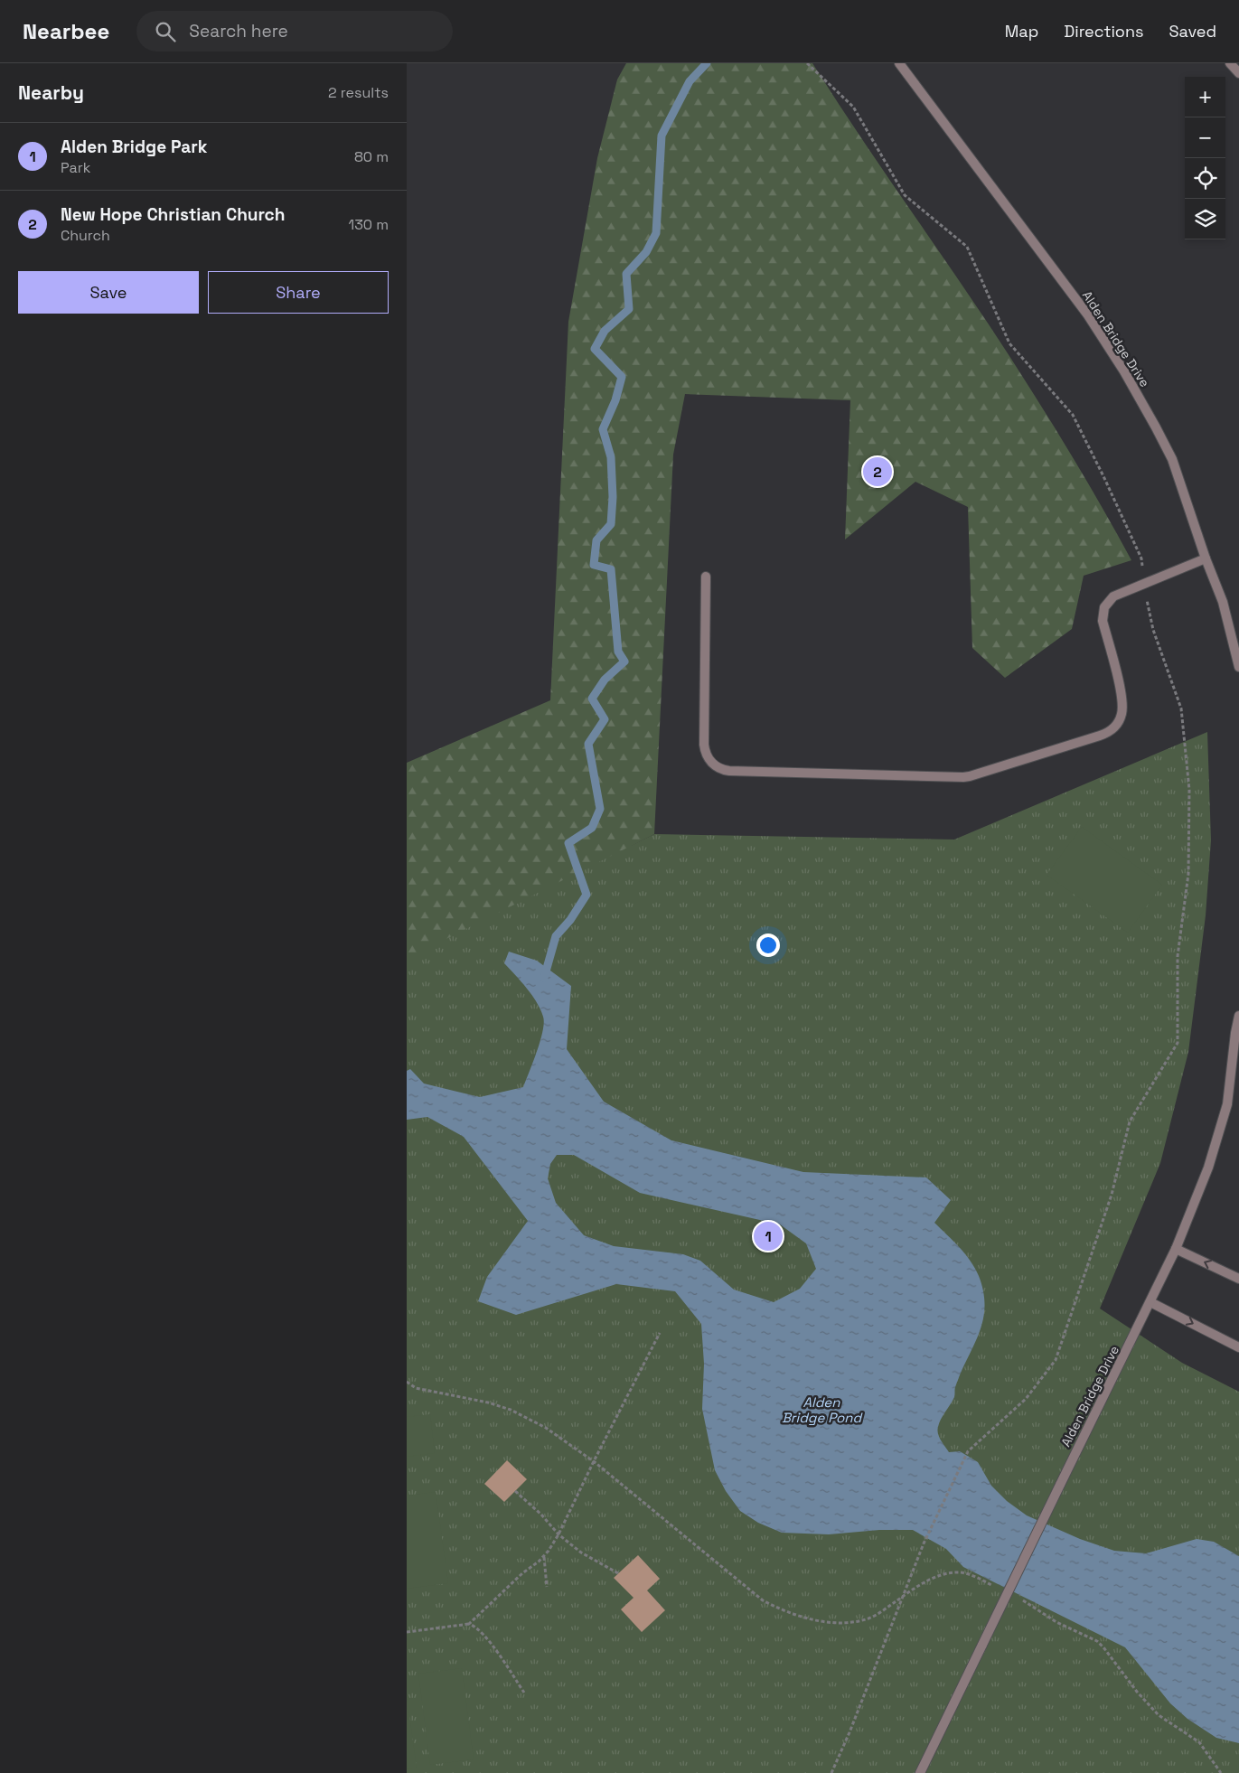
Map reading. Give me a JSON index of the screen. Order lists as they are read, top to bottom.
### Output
{
  "streets": {
    "street": ["Alden Bridge Drive"]
  },
  "water": ["Alden Bridge Pond"],
  "page": {
    "header": "Nearbee",
    "search": "Search here",
    "nav": ["Map", "Directions", "Saved"],
    "heading": ["Nearby", "2 results"],
    "map_buttons": ["+", "−"],
    "list": [
      {
        "mark": "1",
        "name": "Alden Bridge Park",
        "note": "Park",
        "value": "80 m"
      },
      {
        "mark": "2",
        "name": "New Hope Christian Church",
        "note": "Church",
        "value": "130 m"
      }
    ],
    "buttons": ["Save", "Share"],
    "pins": ["2", "1"]
  }
}
